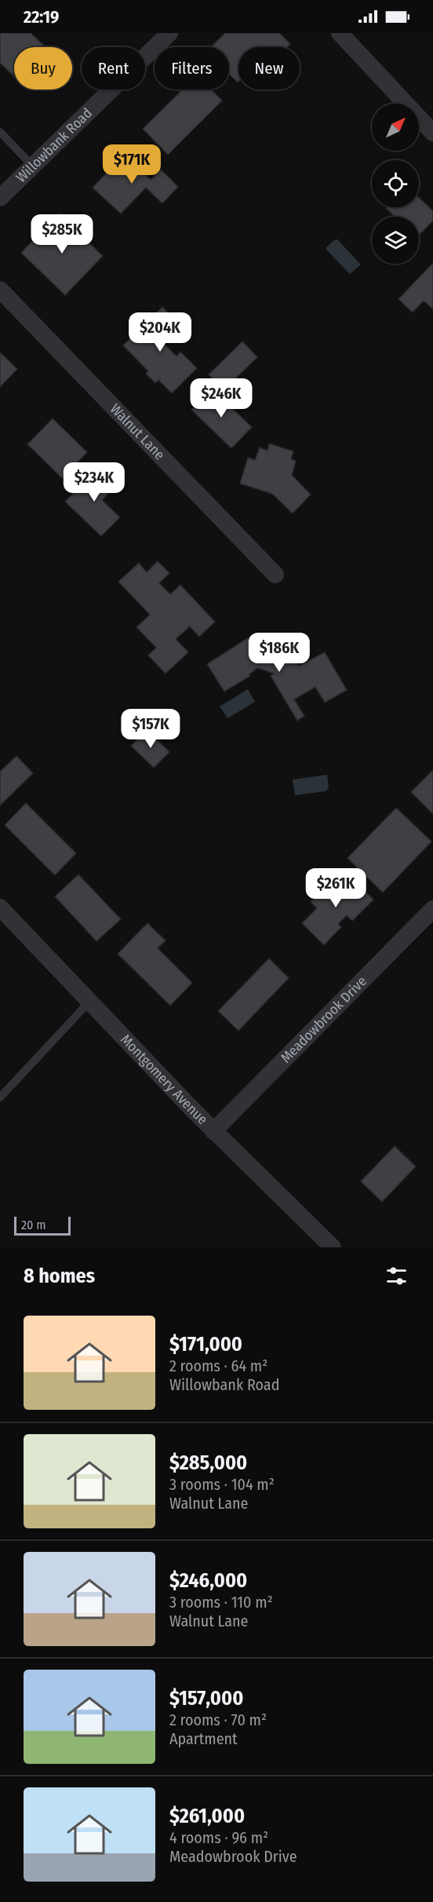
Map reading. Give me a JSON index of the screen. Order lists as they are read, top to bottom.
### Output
{
  "streets": {
    "street": [
      "Willowbank Road",
      "Walnut Lane",
      "Meadowbrook Drive",
      "Montgomery Avenue"
    ]
  },
  "crossings": [
    ["Meadowbrook Drive", "Montgomery Avenue"]
  ],
  "scale_bar": "20 m",
  "north": "top right",
  "page": {
    "status": "22:19",
    "chip": [
      "Buy",
      "Rent",
      "Filters",
      "New"
    ],
    "price": [
      "$171K",
      "$285K",
      "$204K",
      "$246K",
      "$234K",
      "$186K",
      "$157K",
      "$261K"
    ],
    "scale": "20 m",
    "heading": "8 homes",
    "list": [
      {
        "name": "$171,000",
        "note": "2 rooms · 64 m² · Willowbank Road"
      },
      {
        "name": "$285,000",
        "note": "3 rooms · 104 m² · Walnut Lane"
      },
      {
        "name": "$246,000",
        "note": "3 rooms · 110 m² · Walnut Lane"
      },
      {
        "name": "$157,000",
        "note": "2 rooms · 70 m² · Apartment"
      },
      {
        "name": "$261,000",
        "note": "4 rooms · 96 m² · Meadowbrook Drive"
      }
    ]
  }
}
